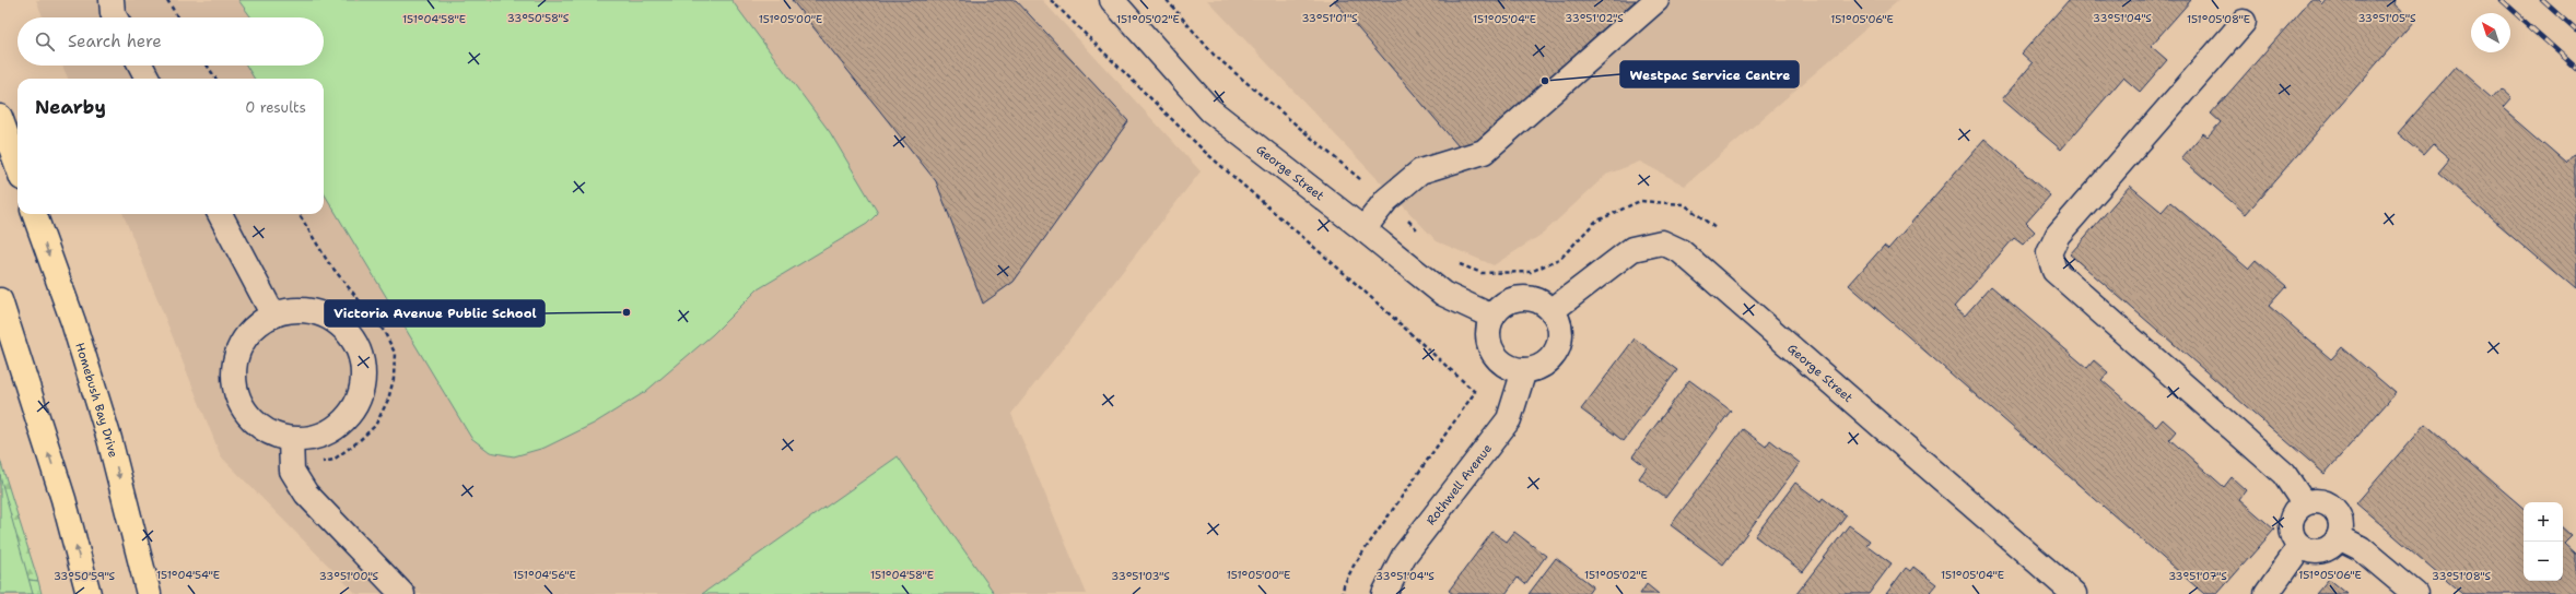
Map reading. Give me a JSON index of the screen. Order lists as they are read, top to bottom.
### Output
{
  "streets": {
    "highway": ["Homebush Bay Drive"],
    "street": ["George Street", "Rothwell Avenue"]
  },
  "crossings": [
    ["George Street", "Rothwell Avenue"]
  ],
  "places": ["Westpac Service Centre", "Victoria Avenue Public School"],
  "north": "top left",
  "page": {
    "search": "Search here",
    "heading": ["Nearby", "0 results"],
    "map_buttons": ["+", "−"]
  },
  "coordinates": [
    "33°50'58\"S",
    "33°51'01\"S",
    "33°51'02\"S",
    "33°51'04\"S",
    "33°51'05\"S",
    "151°04'58\"E",
    "151°05'00\"E",
    "151°05'02\"E",
    "151°05'04\"E",
    "151°05'06\"E",
    "151°05'08\"E",
    "151°04'54\"E",
    "151°04'56\"E",
    "33°50'59\"S",
    "33°51'00\"S",
    "33°51'03\"S",
    "33°51'07\"S",
    "33°51'08\"S"
  ]
}
